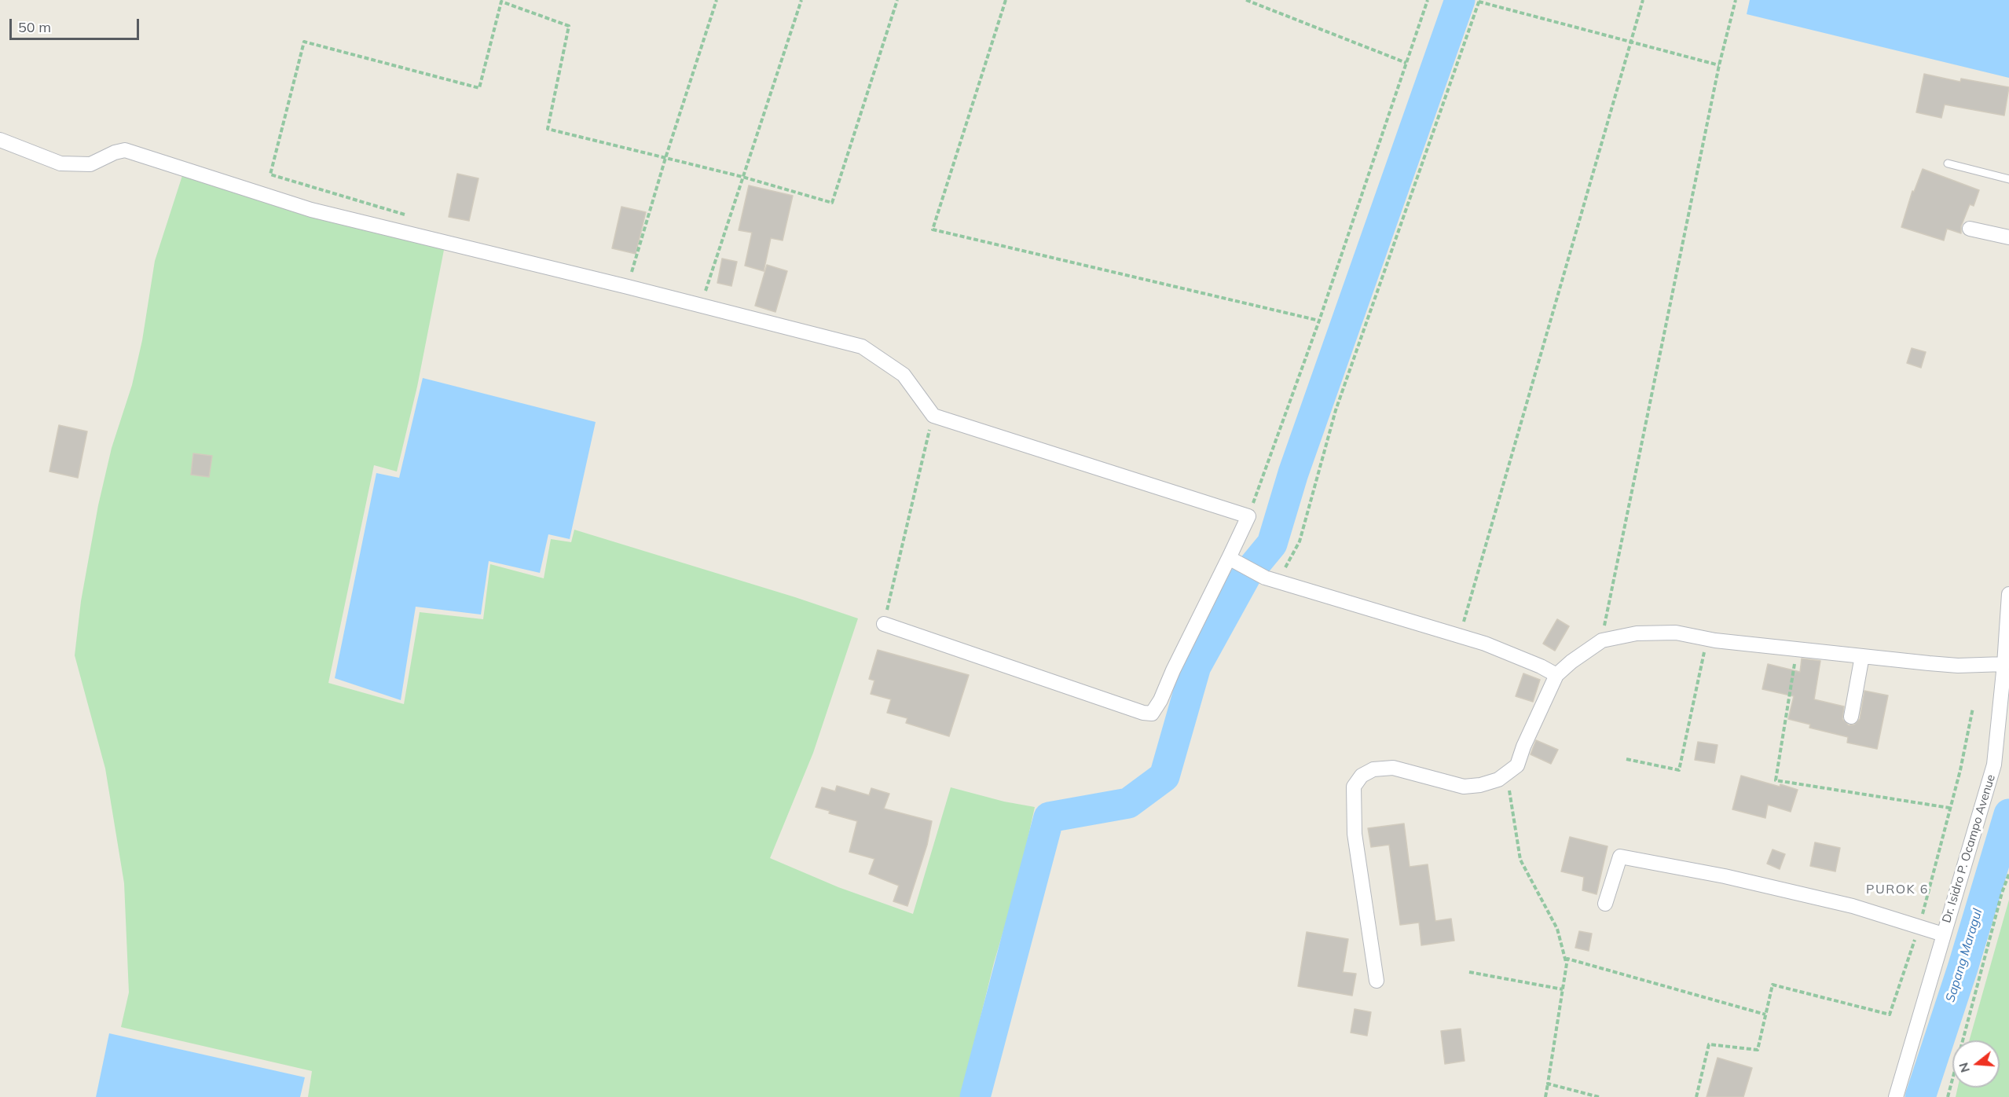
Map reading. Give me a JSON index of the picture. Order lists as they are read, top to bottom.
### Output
{
  "streets": {
    "street": ["Dr. Isidro P. Ocampo Avenue"]
  },
  "districts": ["PUROK 6"],
  "water": ["Sapang Maragul"],
  "scale_bar": "50 m",
  "north": "left"
}
